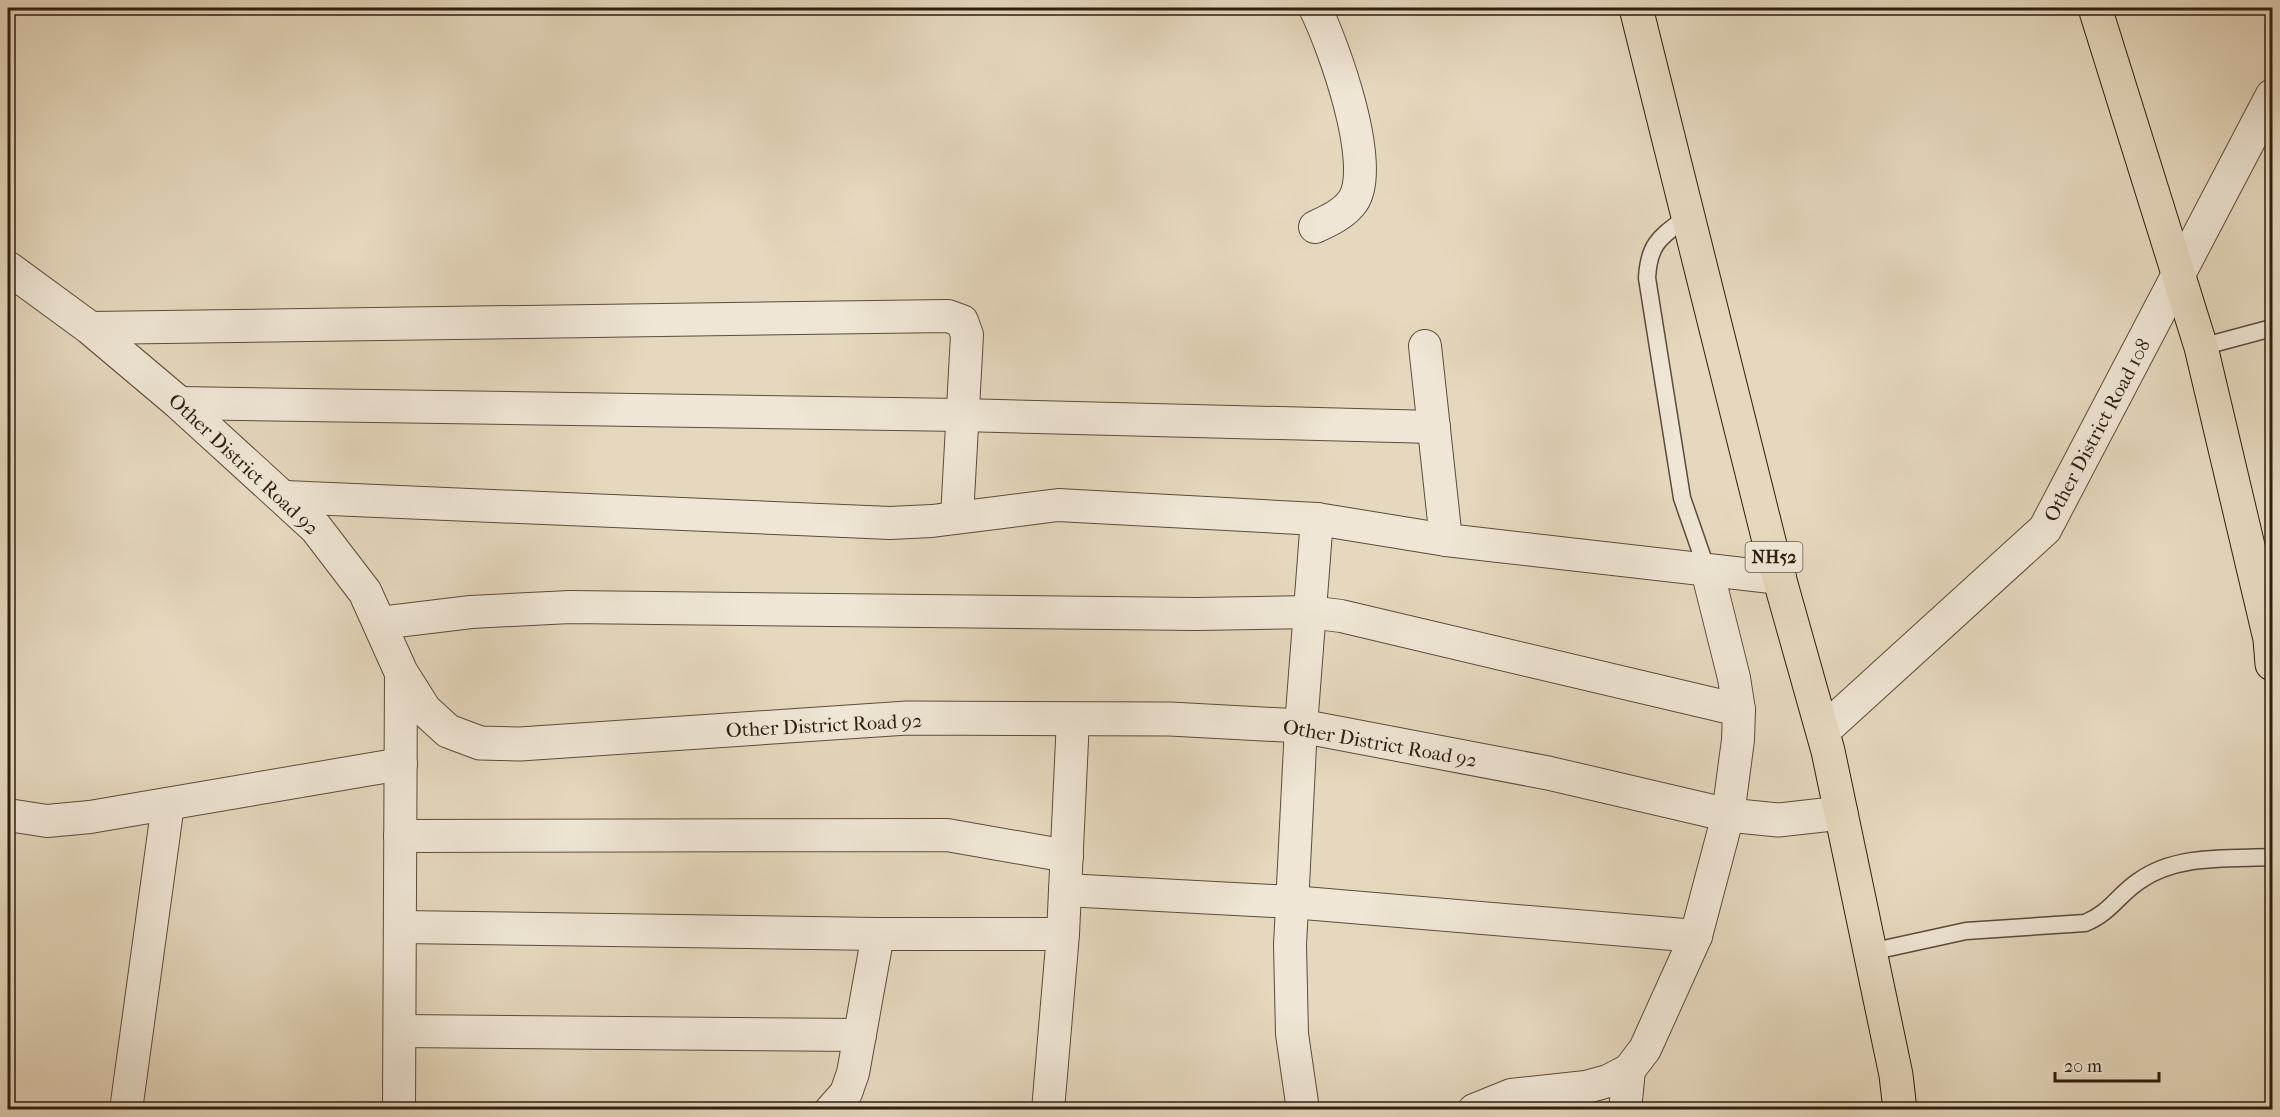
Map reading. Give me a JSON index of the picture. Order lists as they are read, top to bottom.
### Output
{
  "streets": {
    "highway": ["NH52"],
    "street": ["Other District Road 108", "Other District Road 92"]
  },
  "crossings": [
    ["Other District Road 108", "NH52"],
    ["Other District Road 92", "NH52"]
  ],
  "scale_bar": "20 m"
}
